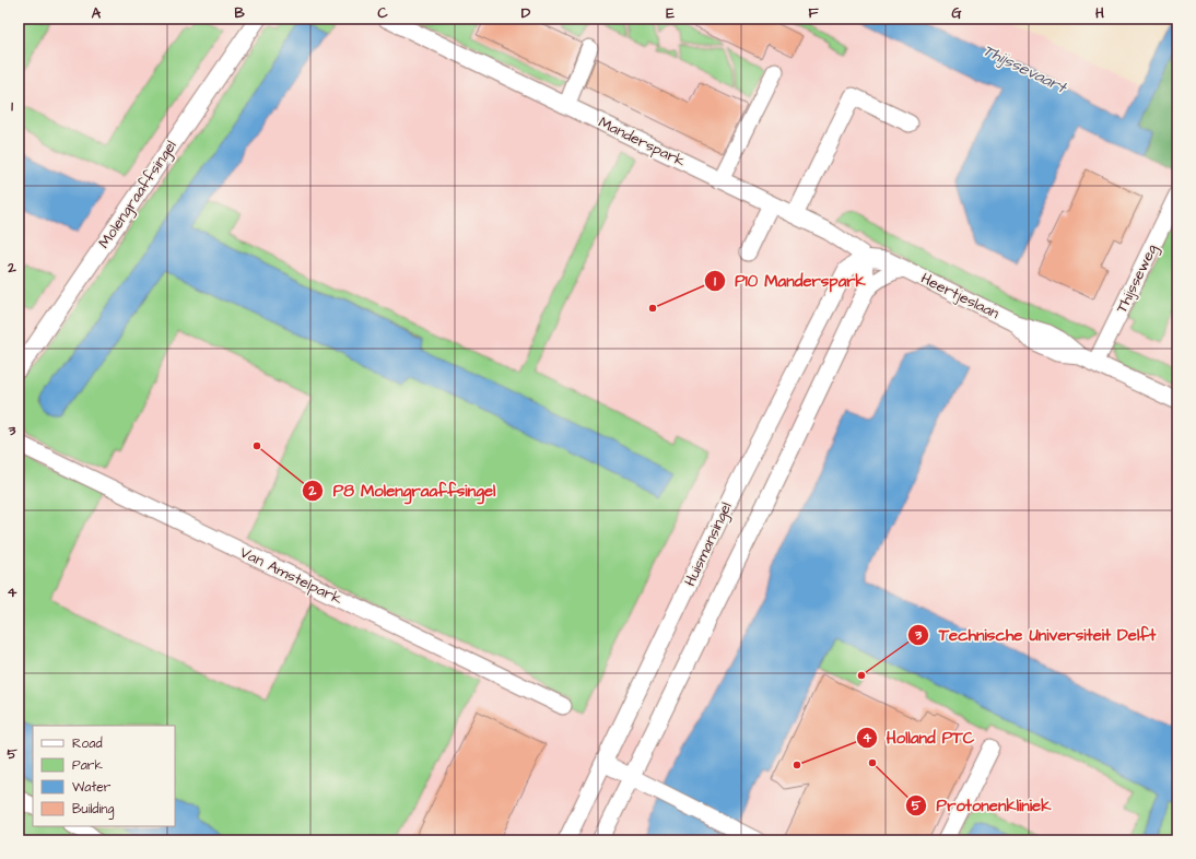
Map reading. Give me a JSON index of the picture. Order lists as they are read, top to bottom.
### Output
{
  "streets": {
    "street": [
      "Manderspark",
      "Molengraaffsingel",
      "Thijsseweg",
      "Heertjeslaan",
      "Huismansingel",
      "Van Amstelpark"
    ]
  },
  "crossings": [
    ["Manderspark", "Heertjeslaan"],
    ["Manderspark", "Huismansingel"],
    ["Thijsseweg", "Heertjeslaan"],
    ["Heertjeslaan", "Huismansingel"]
  ],
  "water": ["Thijssevaart"],
  "places": [
    "P10 Manderspark",
    "P8 Molengraaffsingel",
    "Technische Universiteit Delft",
    "Protonenkliniek",
    "Holland PTC"
  ],
  "legend": [
    "Road",
    "Park",
    "Water",
    "Building"
  ],
  "grid": {
    "columns": [
      "A",
      "B",
      "C",
      "D",
      "E",
      "F",
      "G",
      "H"
    ],
    "rows": [
      "1",
      "2",
      "3",
      "4",
      "5"
    ]
  }
}
